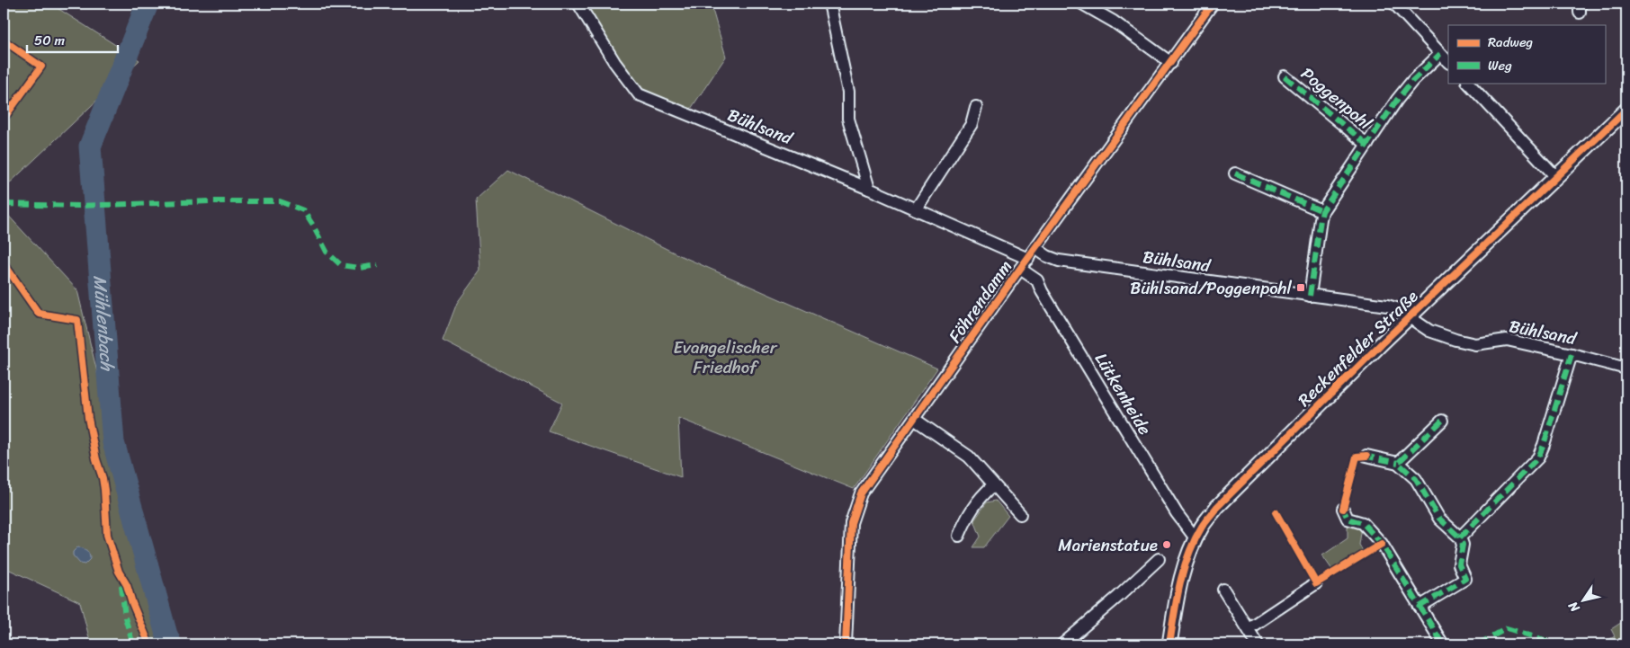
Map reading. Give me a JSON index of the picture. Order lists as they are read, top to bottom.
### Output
{
  "streets": {
    "street": [
      "Poggenpohl",
      "Bühlsand",
      "Föhrendamm",
      "Reckenfelder Straße",
      "Lütkenheide"
    ]
  },
  "crossings": [
    ["Poggenpohl", "Bühlsand"],
    ["Bühlsand", "Föhrendamm"],
    ["Bühlsand", "Reckenfelder Straße"],
    ["Föhrendamm", "Lütkenheide"],
    ["Reckenfelder Straße", "Lütkenheide"]
  ],
  "water": ["Mühlenbach"],
  "parks": ["Evangelischer Friedhof"],
  "places": {
    "transit": ["Bühlsand/Poggenpohl"],
    "other": ["Marienstatue"]
  },
  "legend": ["Radweg", "Weg"],
  "scale_bar": "50 m",
  "north": "bottom left"
}
